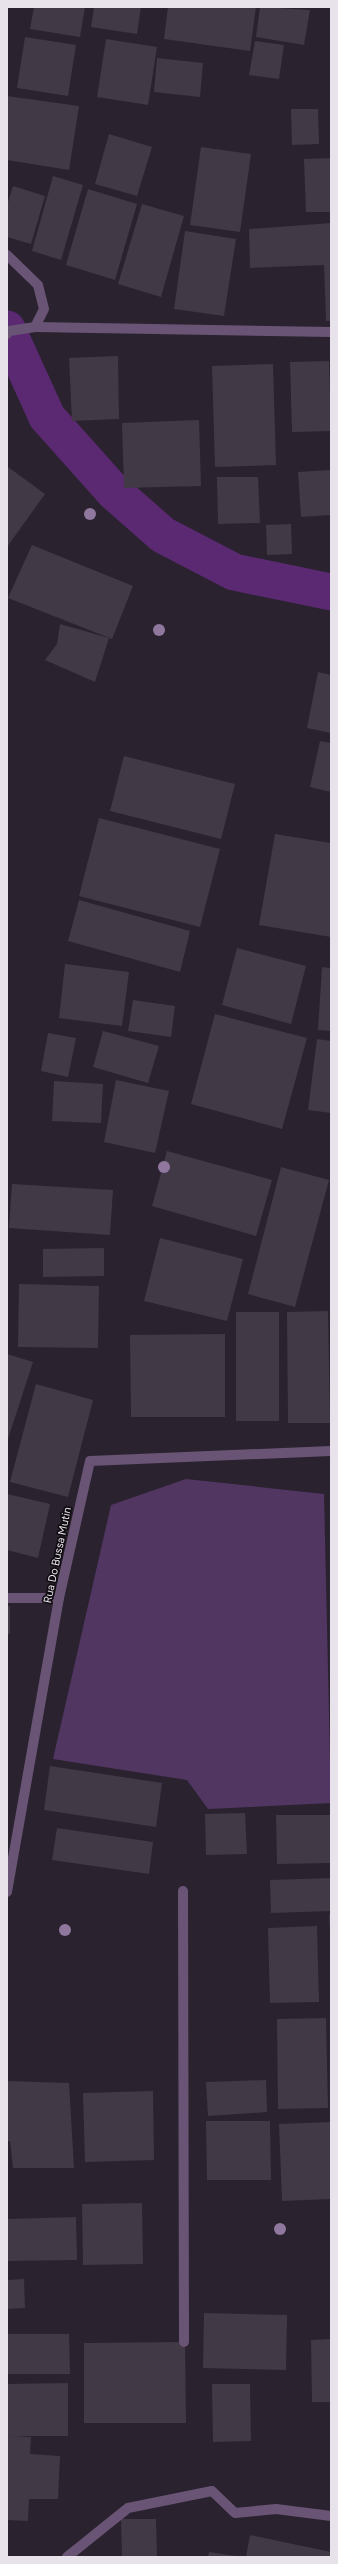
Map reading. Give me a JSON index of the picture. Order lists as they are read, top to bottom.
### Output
{
  "streets": {
    "street": ["Rua Do Bussa Mutin"]
  }
}
